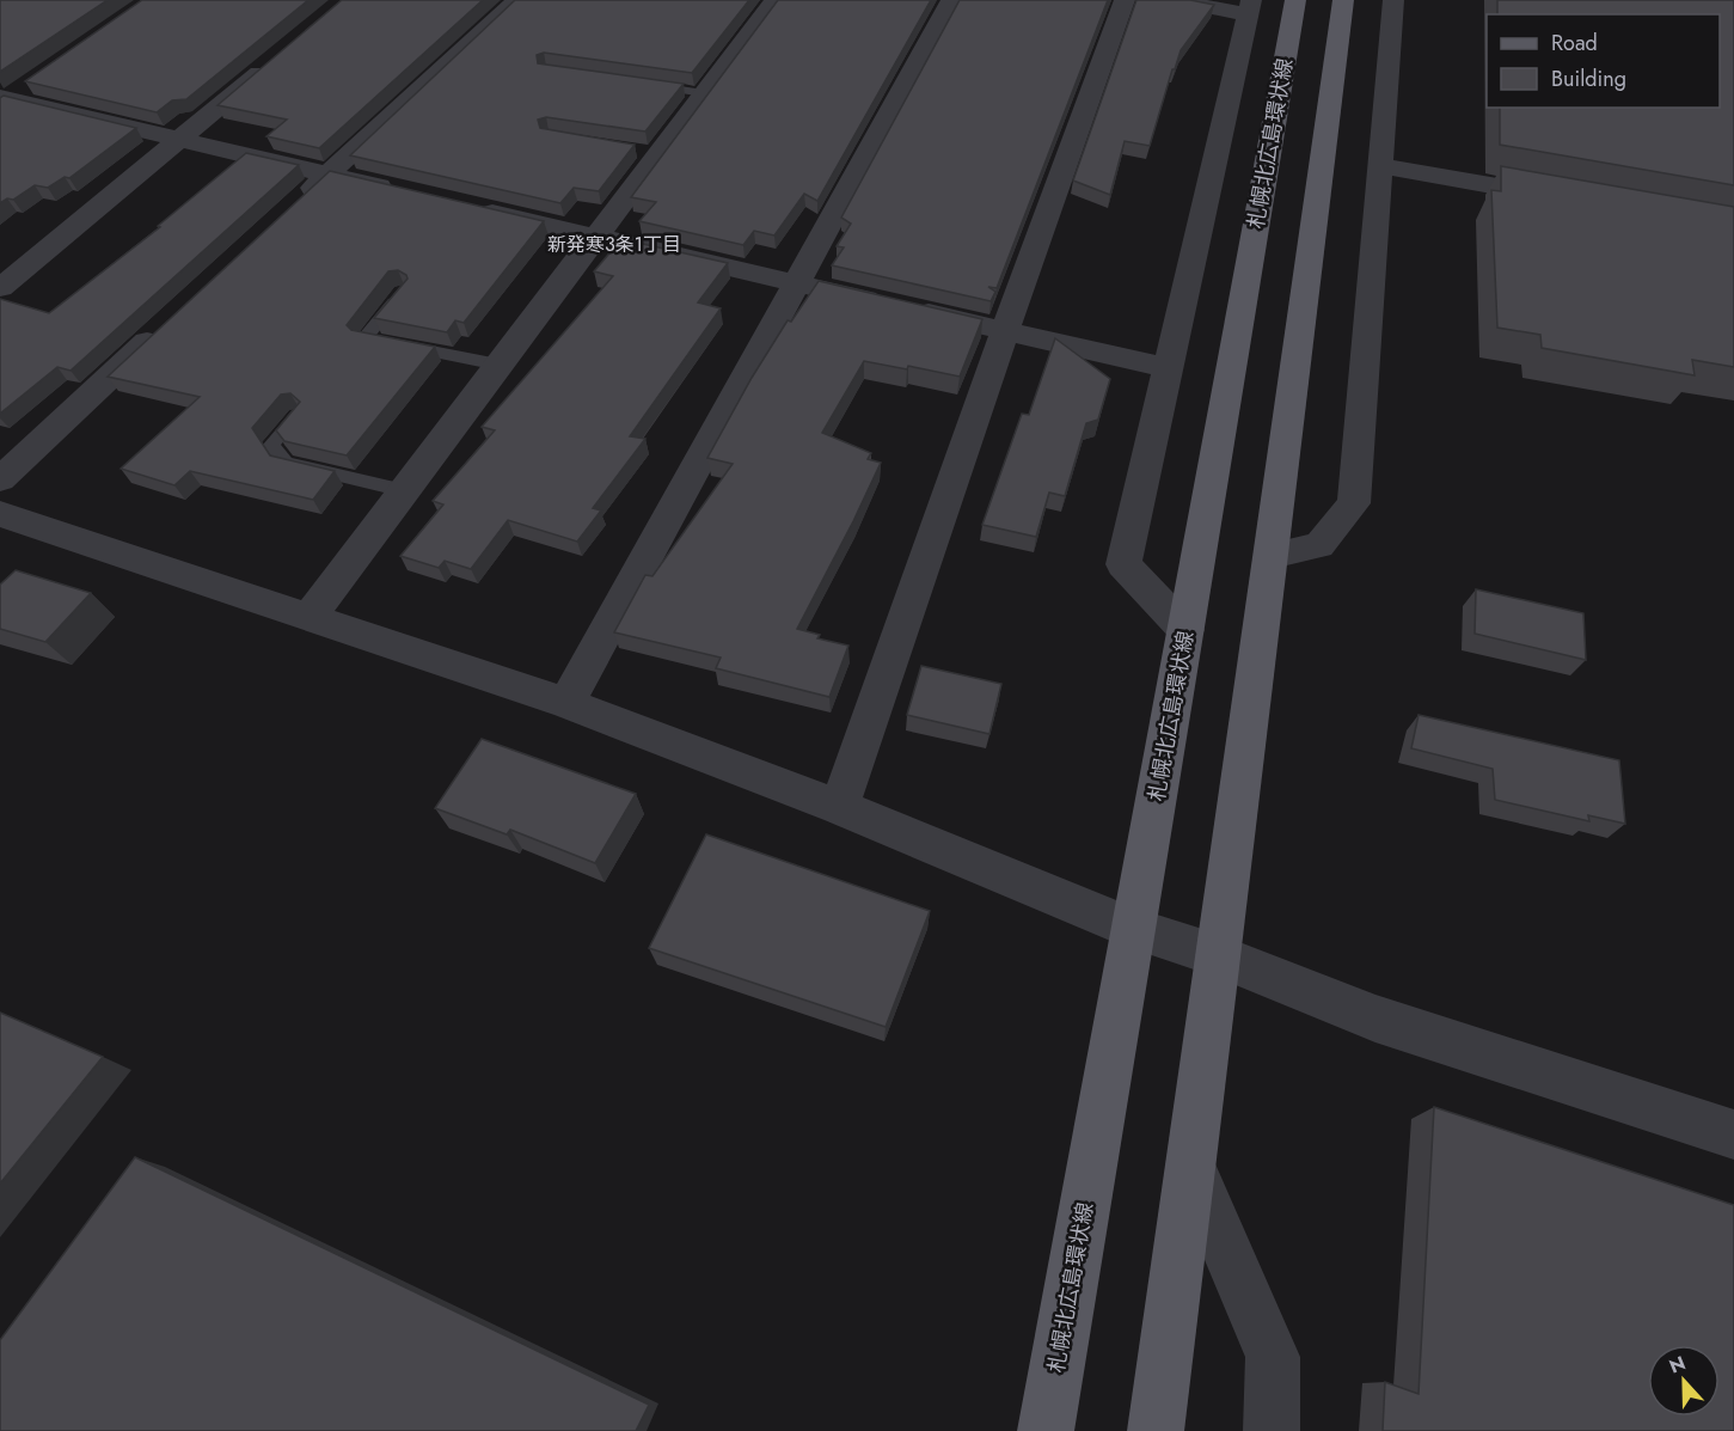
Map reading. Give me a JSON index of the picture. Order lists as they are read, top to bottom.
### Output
{
  "streets": {
    "main road": ["札幌北広島環状線"]
  },
  "districts": ["新発寒3条1丁目"],
  "legend": ["Road", "Building"],
  "north": "top"
}
